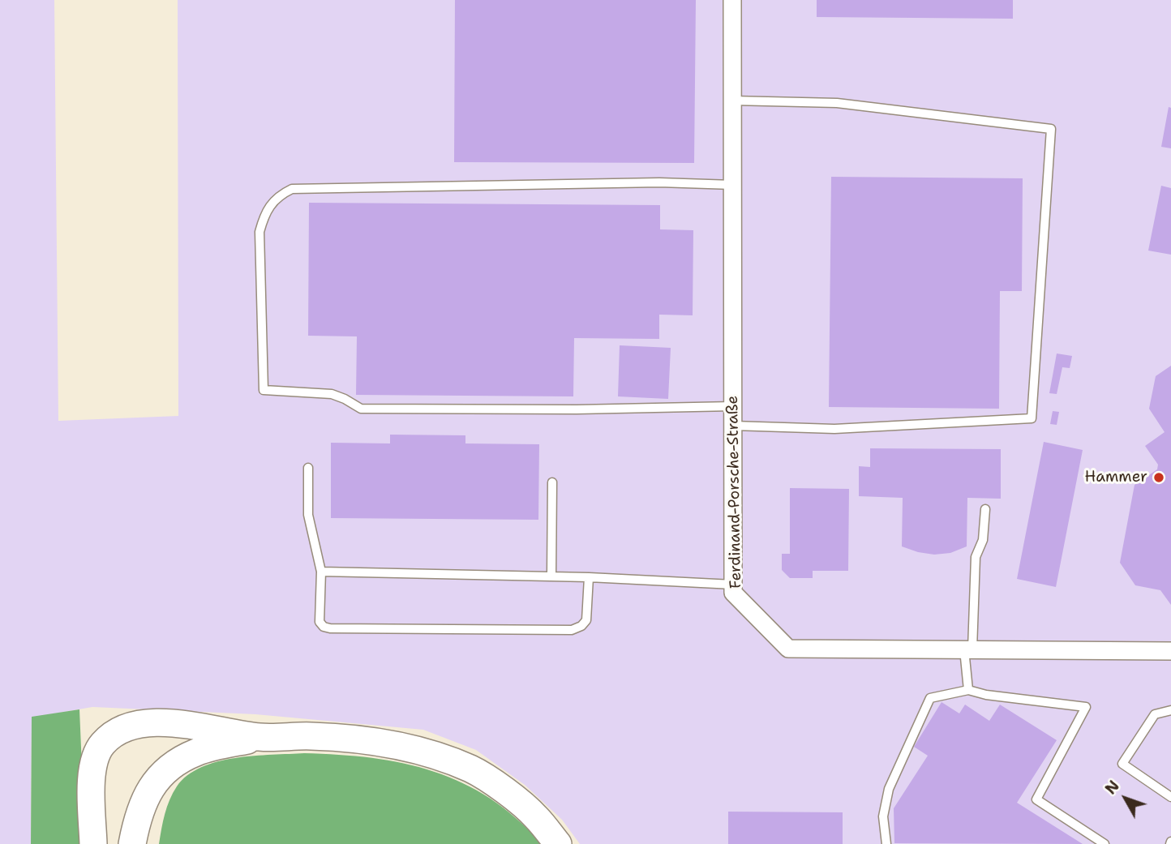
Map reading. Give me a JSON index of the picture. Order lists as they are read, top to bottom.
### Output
{
  "streets": {
    "street": ["Ferdinand-Porsche-Straße"]
  },
  "places": ["Hammer"],
  "north": "top left"
}
